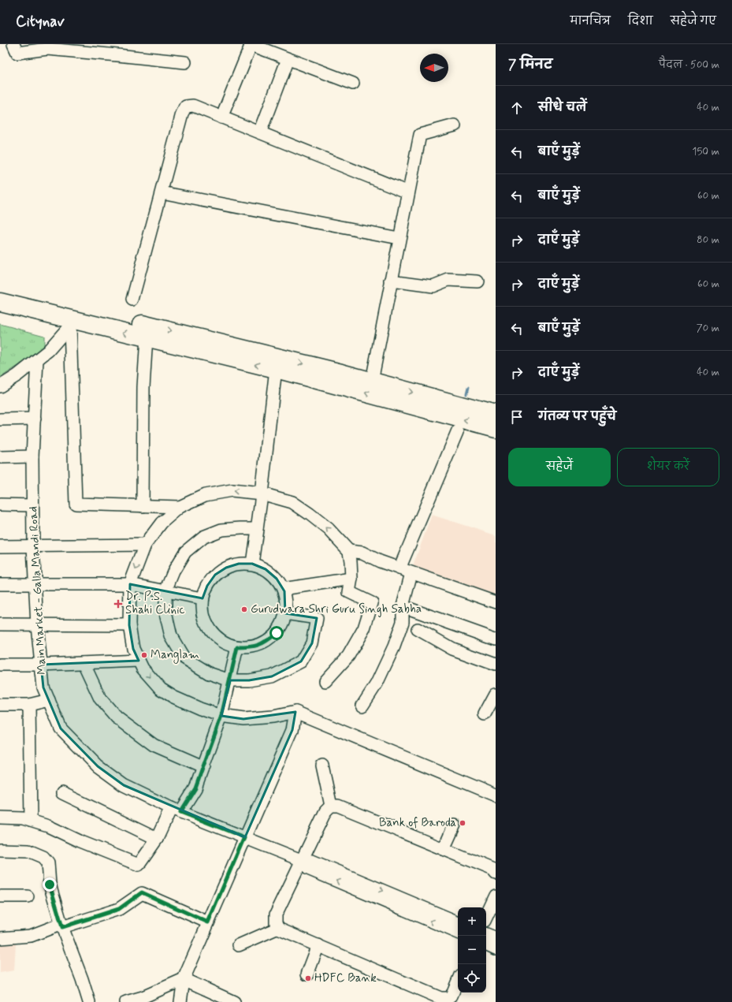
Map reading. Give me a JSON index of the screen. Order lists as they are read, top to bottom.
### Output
{
  "streets": {
    "street": ["Main Market - Galla Mandi Road"]
  },
  "places": {
    "health": ["Dr. P.S. Shahi Clinic"],
    "other": [
      "Gurudwara Shri Guru Singh Sabha",
      "Manglam",
      "Bank of Baroda",
      "HDFC Bank"
    ]
  },
  "north": "left",
  "page": {
    "header": "Citynav",
    "nav": ["मानचित्र", "दिशा", "सहेजे गए"],
    "heading": ["7 मिनट", "पैदल · 500 m"],
    "list": [
      ["सीधे चलें", "40 m"],
      ["बाएँ मुड़ें", "150 m"],
      ["बाएँ मुड़ें", "60 m"],
      ["दाएँ मुड़ें", "80 m"],
      ["दाएँ मुड़ें", "60 m"],
      ["बाएँ मुड़ें", "70 m"],
      ["दाएँ मुड़ें", "40 m"],
      "गंतव्य पर पहुँचे"
    ],
    "buttons": ["सहेजें", "शेयर करें"],
    "map_buttons": ["+", "−"]
  }
}
